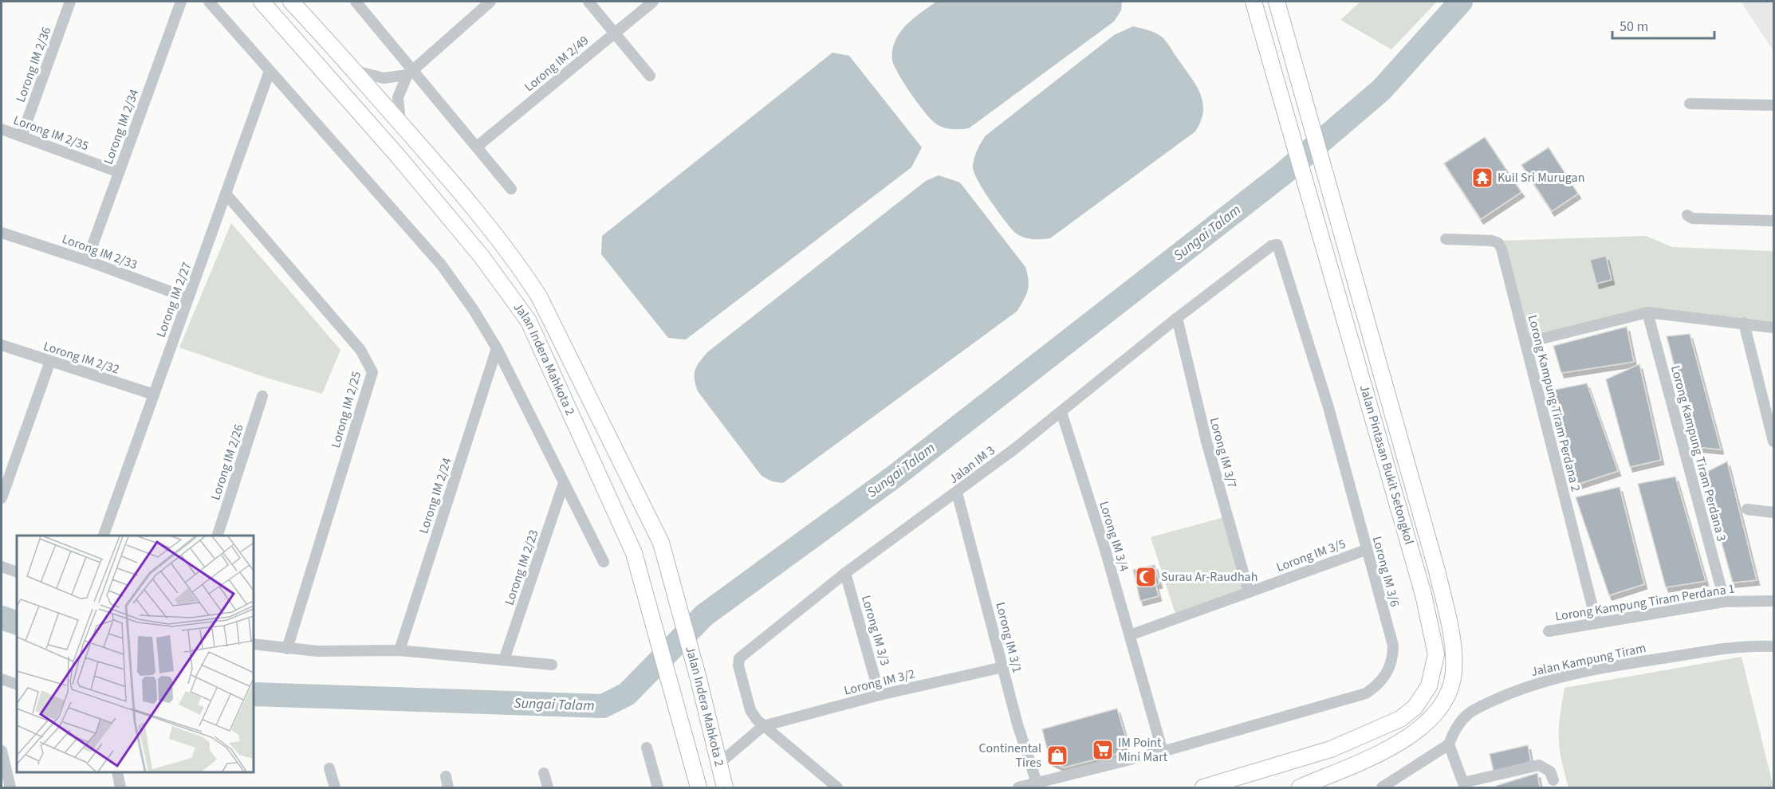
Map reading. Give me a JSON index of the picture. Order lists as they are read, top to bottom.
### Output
{
  "streets": {
    "main road": ["Jalan Indera Mahkota 2", "Jalan Pintasan Bukit Setongkol"],
    "street": [
      "Lorong IM 2/49",
      "Lorong IM 2/36",
      "Lorong IM 2/34",
      "Lorong IM 2/35",
      "Lorong IM 2/33",
      "Lorong IM 2/27",
      "Lorong IM 2/32",
      "Lorong Kampung Tiram Perdana 2",
      "Lorong IM 2/25",
      "Lorong IM 3/7",
      "Lorong Kampung Tiram Perdana 3",
      "Lorong IM 2/26",
      "Jalan IM 3",
      "Lorong IM 2/24",
      "Lorong IM 3/4",
      "Lorong IM 3/5",
      "Lorong IM 2/23",
      "Lorong IM 3/6",
      "Lorong Kampung Tiram Perdana 1",
      "Lorong IM 3/3",
      "Lorong IM 3/1",
      "Jalan Kampung Tiram",
      "Lorong IM 3/2"
    ]
  },
  "crossings": [
    ["Lorong IM 2/36", "Lorong IM 2/35"],
    ["Lorong IM 2/34", "Lorong IM 2/35"],
    ["Lorong IM 2/34", "Lorong IM 2/33"],
    ["Lorong IM 2/33", "Lorong IM 2/27"],
    ["Lorong IM 2/27", "Lorong IM 2/32"],
    ["Lorong IM 2/27", "Lorong IM 2/25"],
    ["Lorong Kampung Tiram Perdana 2", "Lorong Kampung Tiram Perdana 1"],
    ["Lorong IM 3/7", "Jalan IM 3"],
    ["Lorong IM 3/7", "Lorong IM 3/5"],
    ["Lorong Kampung Tiram Perdana 3", "Lorong Kampung Tiram Perdana 1"],
    ["Jalan IM 3", "Lorong IM 3/4"],
    ["Jalan IM 3", "Lorong IM 3/6"],
    ["Jalan IM 3", "Lorong IM 3/3"],
    ["Jalan IM 3", "Lorong IM 3/1"],
    ["Jalan IM 3", "Lorong IM 3/2"],
    ["Lorong IM 3/4", "Lorong IM 3/5"],
    ["Lorong IM 3/4", "Lorong IM 3/6"],
    ["Lorong IM 3/5", "Lorong IM 3/6"],
    ["Lorong IM 3/6", "Lorong IM 3/1"],
    ["Lorong IM 3/3", "Lorong IM 3/2"],
    ["Lorong IM 3/1", "Lorong IM 3/2"]
  ],
  "water": ["Sungai Talam"],
  "places": {
    "temple": ["Kuil Sri Murugan"],
    "mosque": ["Surau Ar-Raudhah"],
    "supermarket": ["IM Point Mini Mart"],
    "shop": ["Continental Tires"]
  },
  "scale_bar": "50 m"
}
